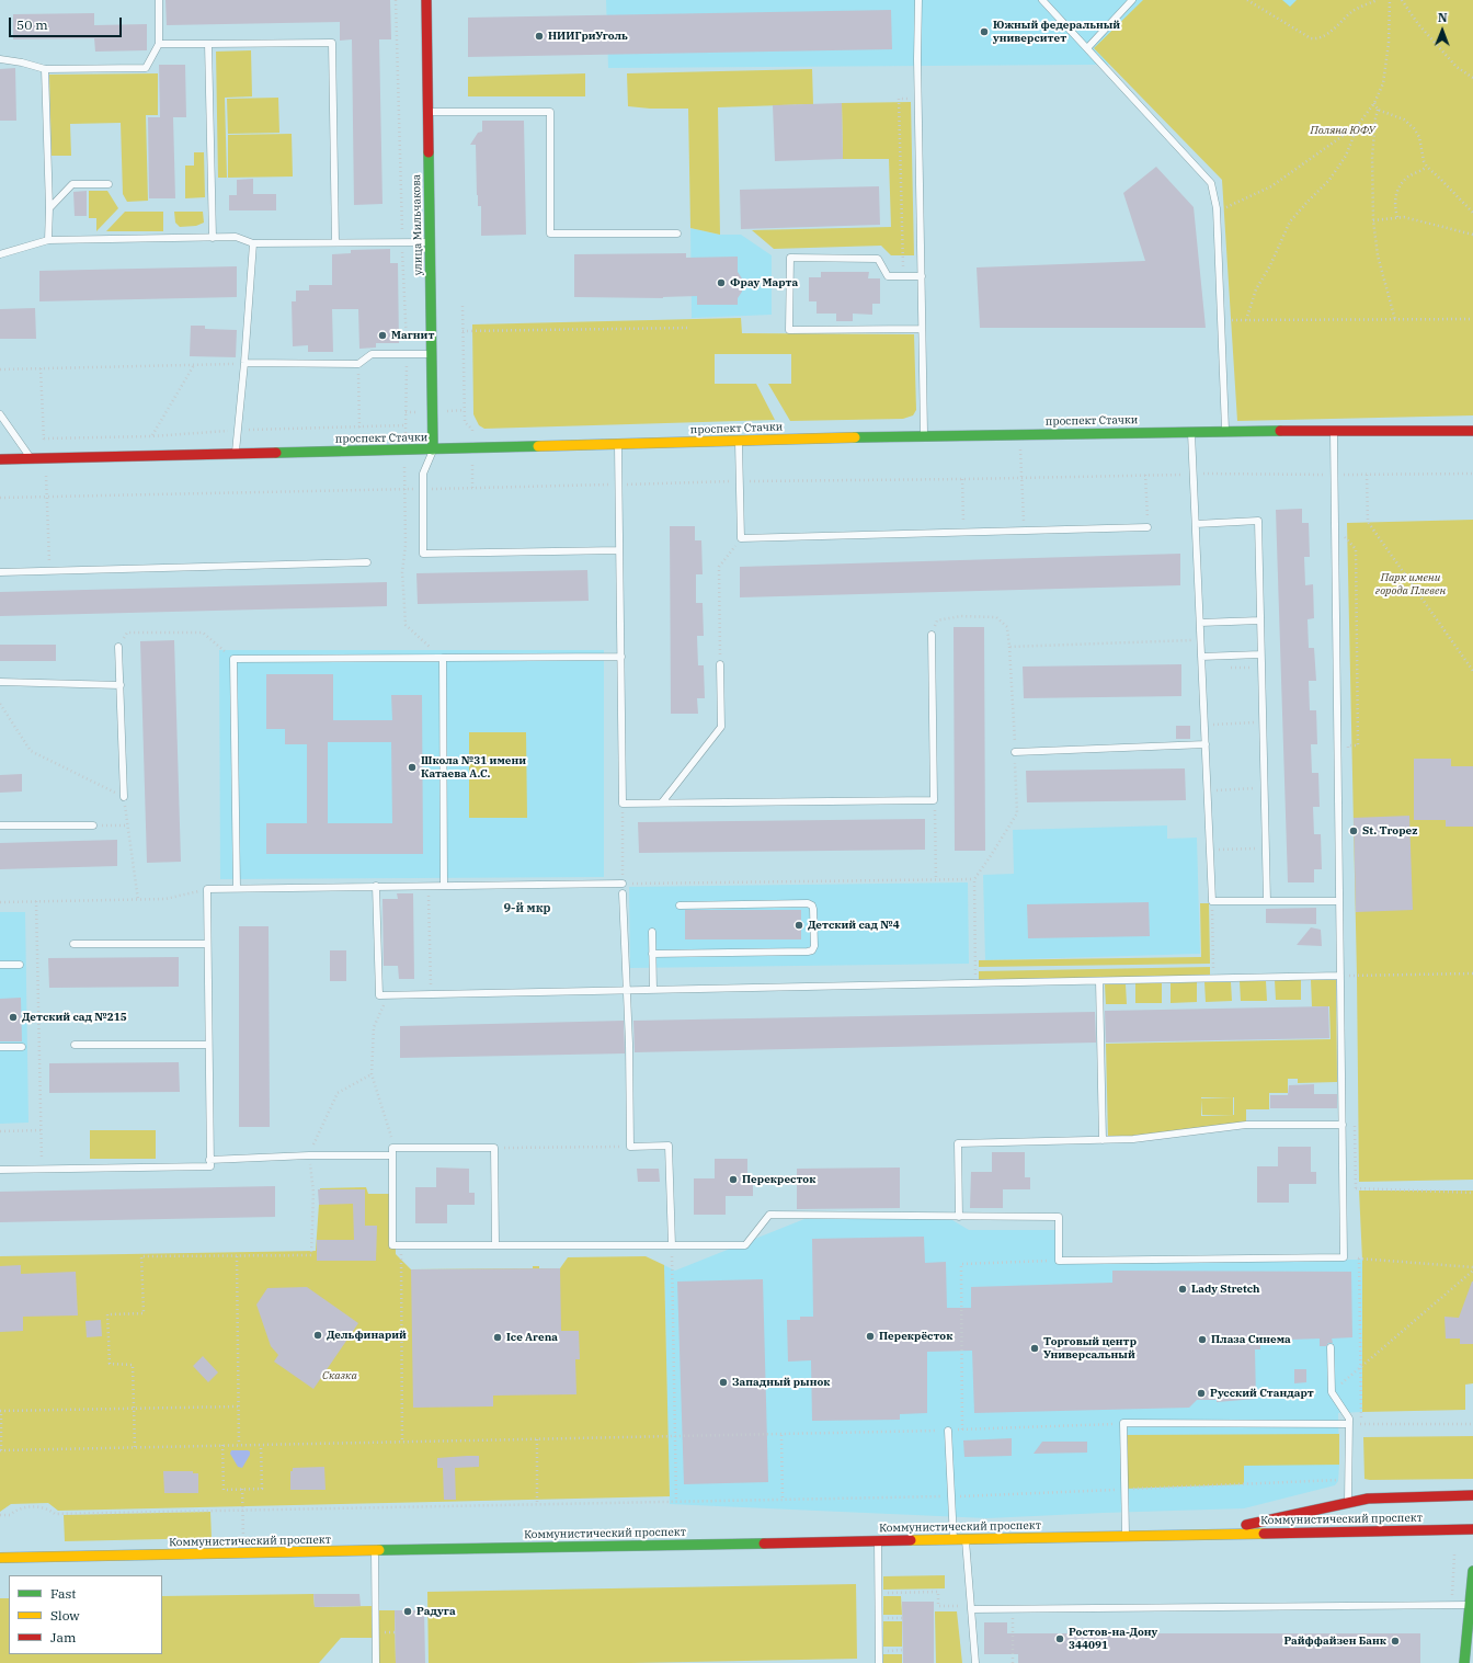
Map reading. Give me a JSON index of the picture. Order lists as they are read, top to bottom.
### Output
{
  "streets": {
    "main road": ["улица Мильчакова", "проспект Стачки", "Коммунистический проспект"]
  },
  "crossings": [
    ["улица Мильчакова", "проспект Стачки"]
  ],
  "districts": ["9-й мкр"],
  "parks": ["Поляна ЮФУ", "Парк имени города Плевен", "Сказка"],
  "places": [
    "Южный федеральный университет",
    "НИИГриУголь",
    "Фрау Марта",
    "Магнит",
    "Школа №31 имени Катаева А.С.",
    "St. Tropez",
    "Детский сад №4",
    "Детский сад №215",
    "Перекресток",
    "Lady Stretch",
    "Дельфинарий",
    "Перекрёсток",
    "Ice Arena",
    "Плаза Синема",
    "Торговый центр Универсальный",
    "Западный рынок",
    "Русский Стандарт",
    "Радуга",
    "Ростов-на-Дону 344091",
    "Райффайзен Банк"
  ],
  "legend": ["Fast", "Slow", "Jam"],
  "scale_bar": "50 m",
  "north": "top"
}
